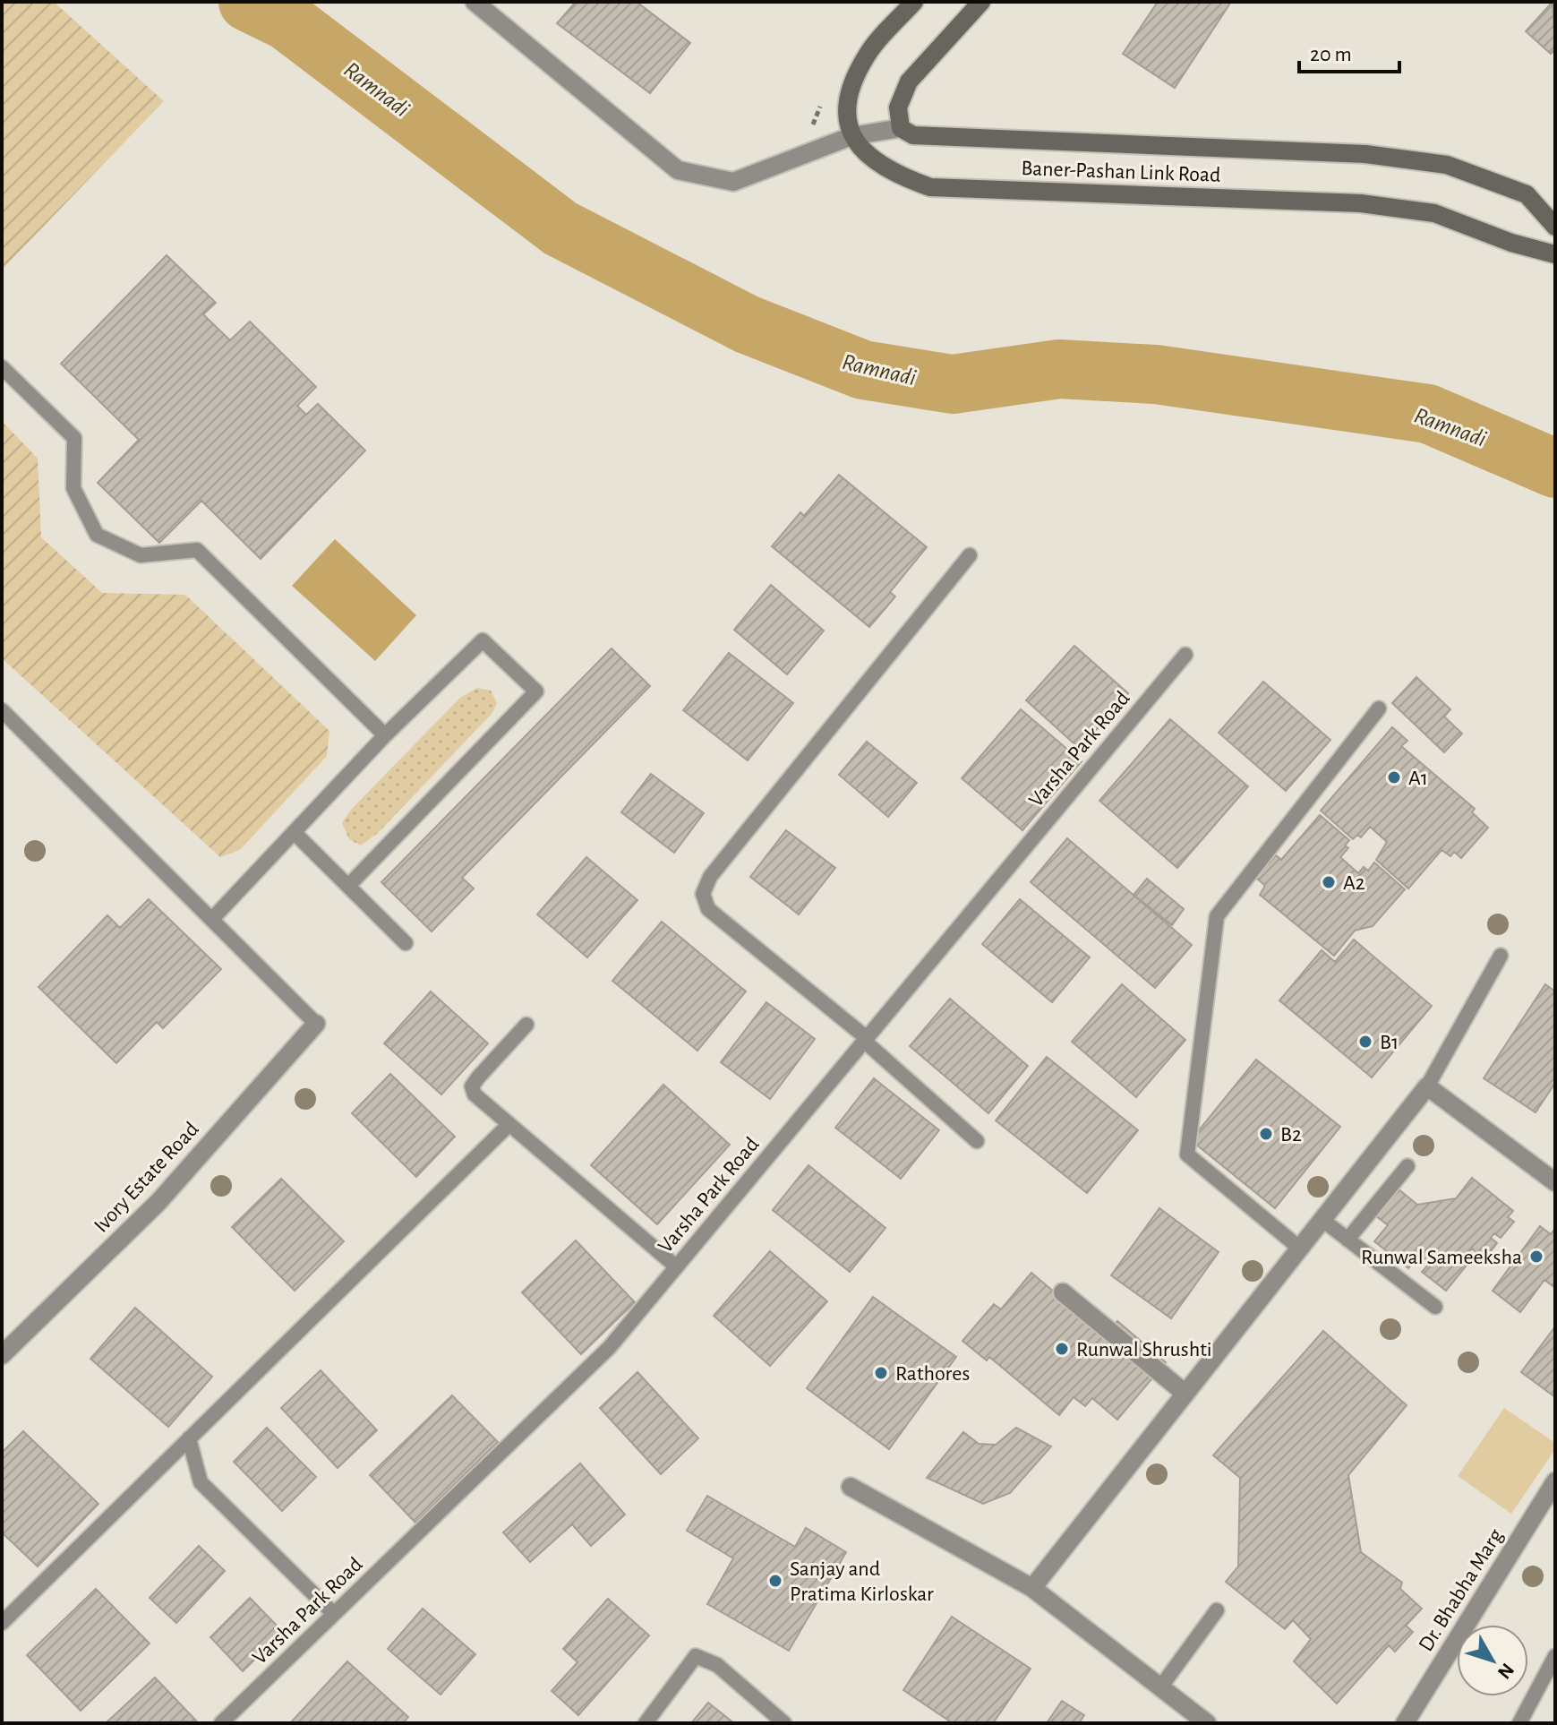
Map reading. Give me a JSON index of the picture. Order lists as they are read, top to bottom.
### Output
{
  "streets": {
    "street": ["Baner-Pashan Link Road", "Ivory Estate Road", "Dr. Bhabha Marg"],
    "lane": ["Varsha Park Road"]
  },
  "water": ["Ramnadi"],
  "places": [
    "A1",
    "A2",
    "B1",
    "B2",
    "Runwal Sameeksha",
    "Runwal Shrushti",
    "Rathores",
    "Sanjay and Pratima Kirloskar"
  ],
  "scale_bar": "20 m",
  "north": "bottom right"
}
